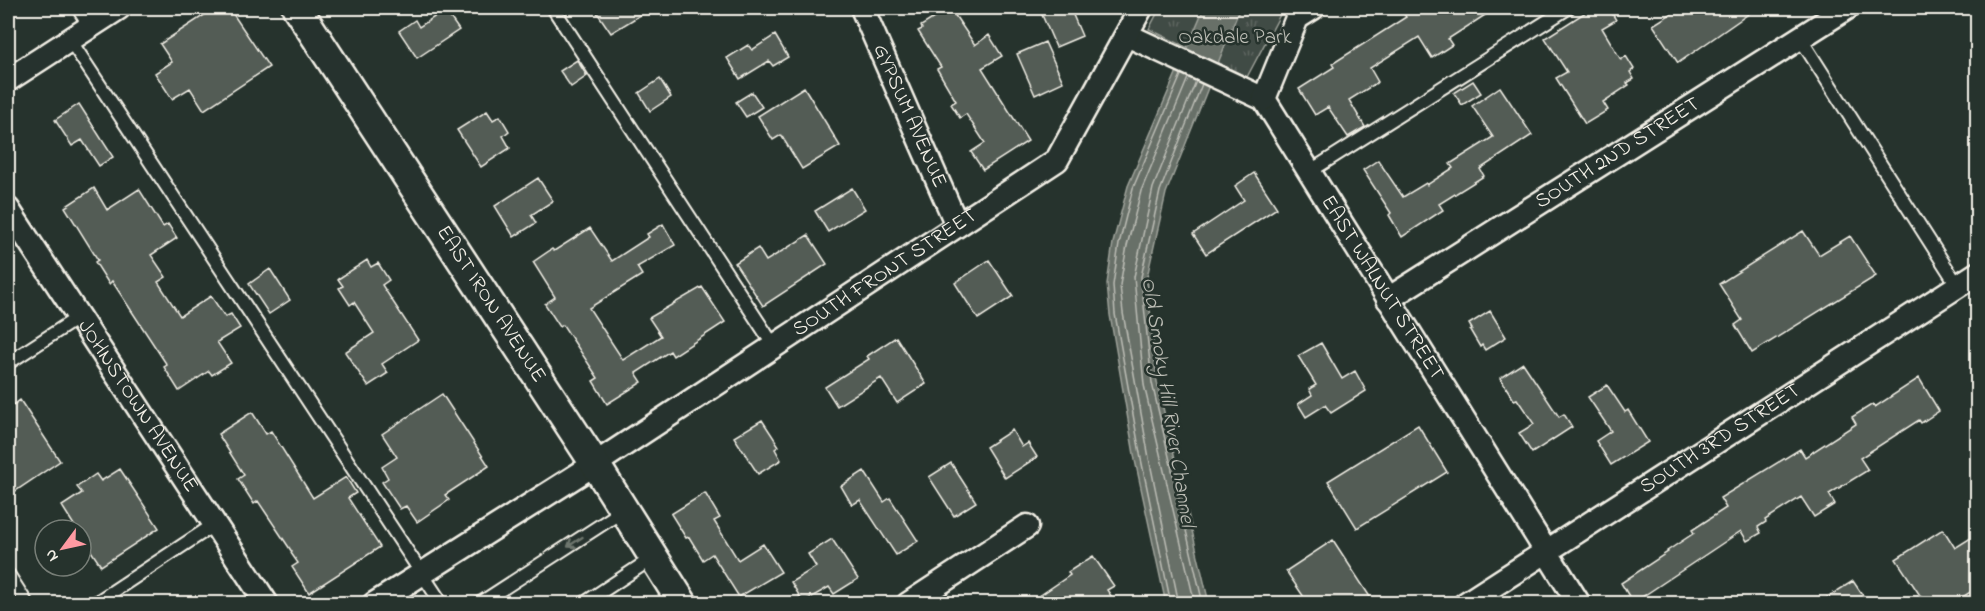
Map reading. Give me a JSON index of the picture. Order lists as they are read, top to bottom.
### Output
{
  "streets": {
    "street": [
      "GYPSUM AVENUE",
      "SOUTH 2ND STREET",
      "SOUTH FRONT STREET",
      "EAST WALNUT STREET",
      "EAST IRON AVENUE",
      "JOHNSTOWN AVENUE",
      "SOUTH 3RD STREET"
    ]
  },
  "crossings": [
    ["GYPSUM AVENUE", "SOUTH FRONT STREET"],
    ["SOUTH 2ND STREET", "EAST WALNUT STREET"],
    ["SOUTH FRONT STREET", "EAST IRON AVENUE"],
    ["EAST WALNUT STREET", "SOUTH 3RD STREET"]
  ],
  "water": ["Old Smoky Hill River Channel"],
  "parks": ["Oakdale Park"],
  "north": "bottom left"
}
